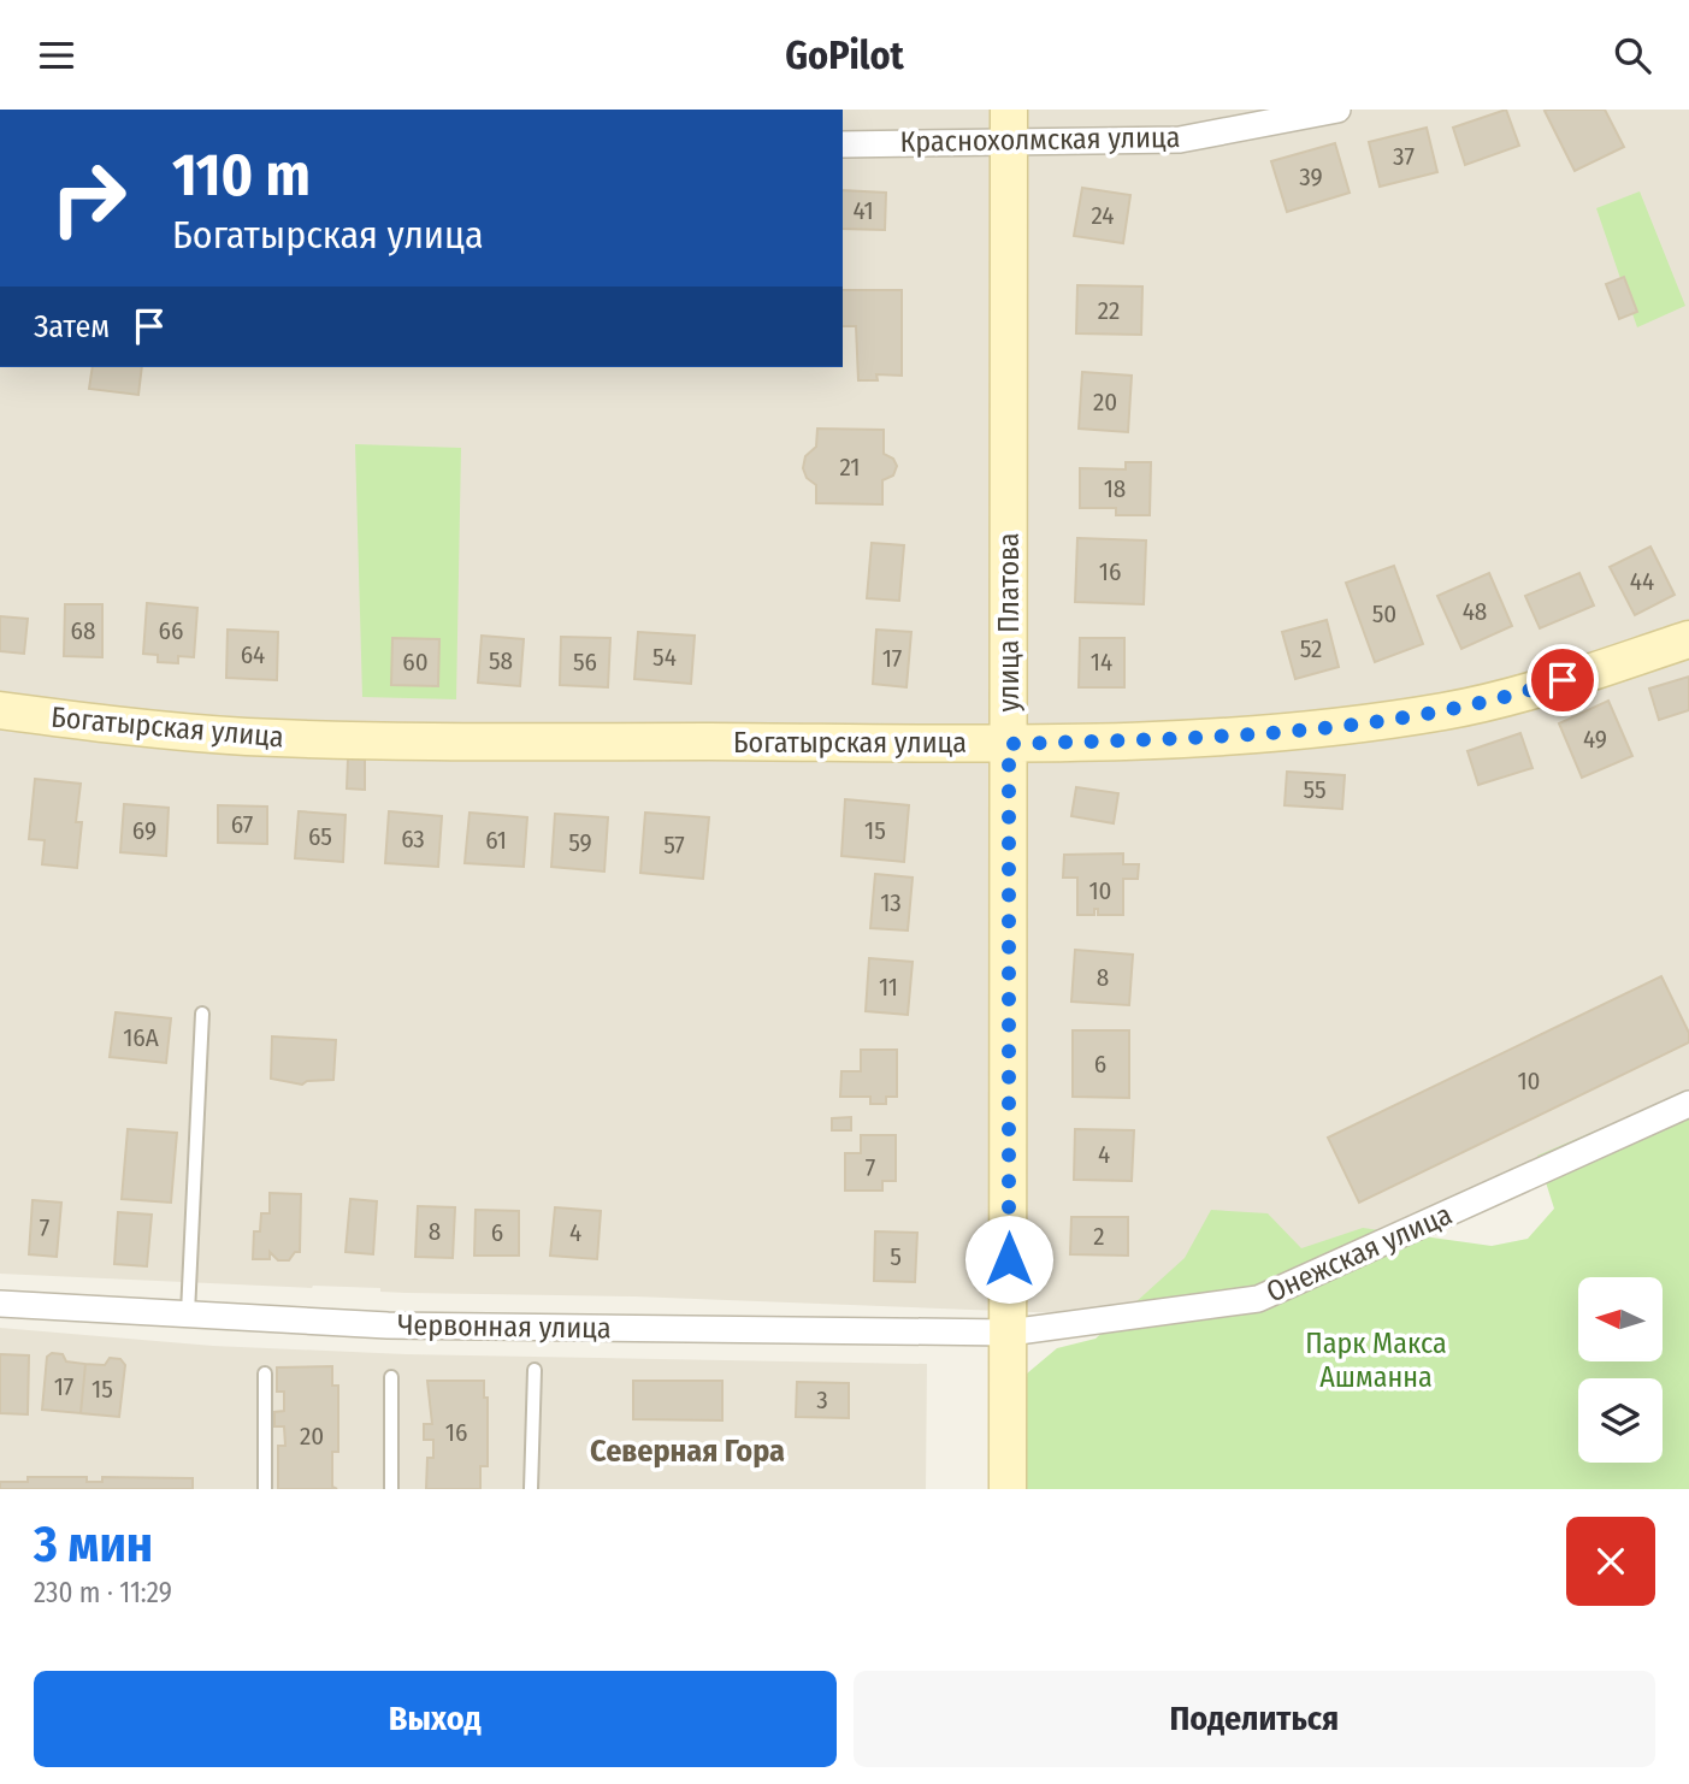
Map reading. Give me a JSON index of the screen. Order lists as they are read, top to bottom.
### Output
{
  "streets": {
    "street": [
      "Краснохолмская улица",
      "улица Платова",
      "Богатырская улица",
      "Онежская улица",
      "Червонная улица"
    ]
  },
  "crossings": [
    ["Краснохолмская улица", "улица Платова"],
    ["улица Платова", "Богатырская улица"],
    ["улица Платова", "Онежская улица"],
    ["улица Платова", "Червонная улица"],
    ["Онежская улица", "Червонная улица"]
  ],
  "districts": ["Северная Гора"],
  "parks": ["Парк Макса Ашманна"],
  "house_numbers": [
    "37",
    "39",
    "41",
    "24",
    "22",
    "20",
    "21",
    "18",
    "16",
    "44",
    "48",
    "50",
    "68",
    "66",
    "52",
    "64",
    "54",
    "17",
    "58",
    "60",
    "56",
    "14",
    "49",
    "55",
    "67",
    "69",
    "15",
    "65",
    "63",
    "61",
    "59",
    "57",
    "10",
    "13",
    "8",
    "11",
    "16А",
    "6",
    "10",
    "4",
    "7",
    "7",
    "8",
    "6",
    "4",
    "2",
    "5",
    "17",
    "15",
    "3",
    "16",
    "20"
  ],
  "north": "left",
  "page": {
    "header": "GoPilot",
    "turn": ["110 m", "Богатырская улица"],
    "then": "Затем",
    "heading": ["3 мин", "230 m · 11:29"],
    "buttons": ["Выход", "Поделиться"]
  }
}
